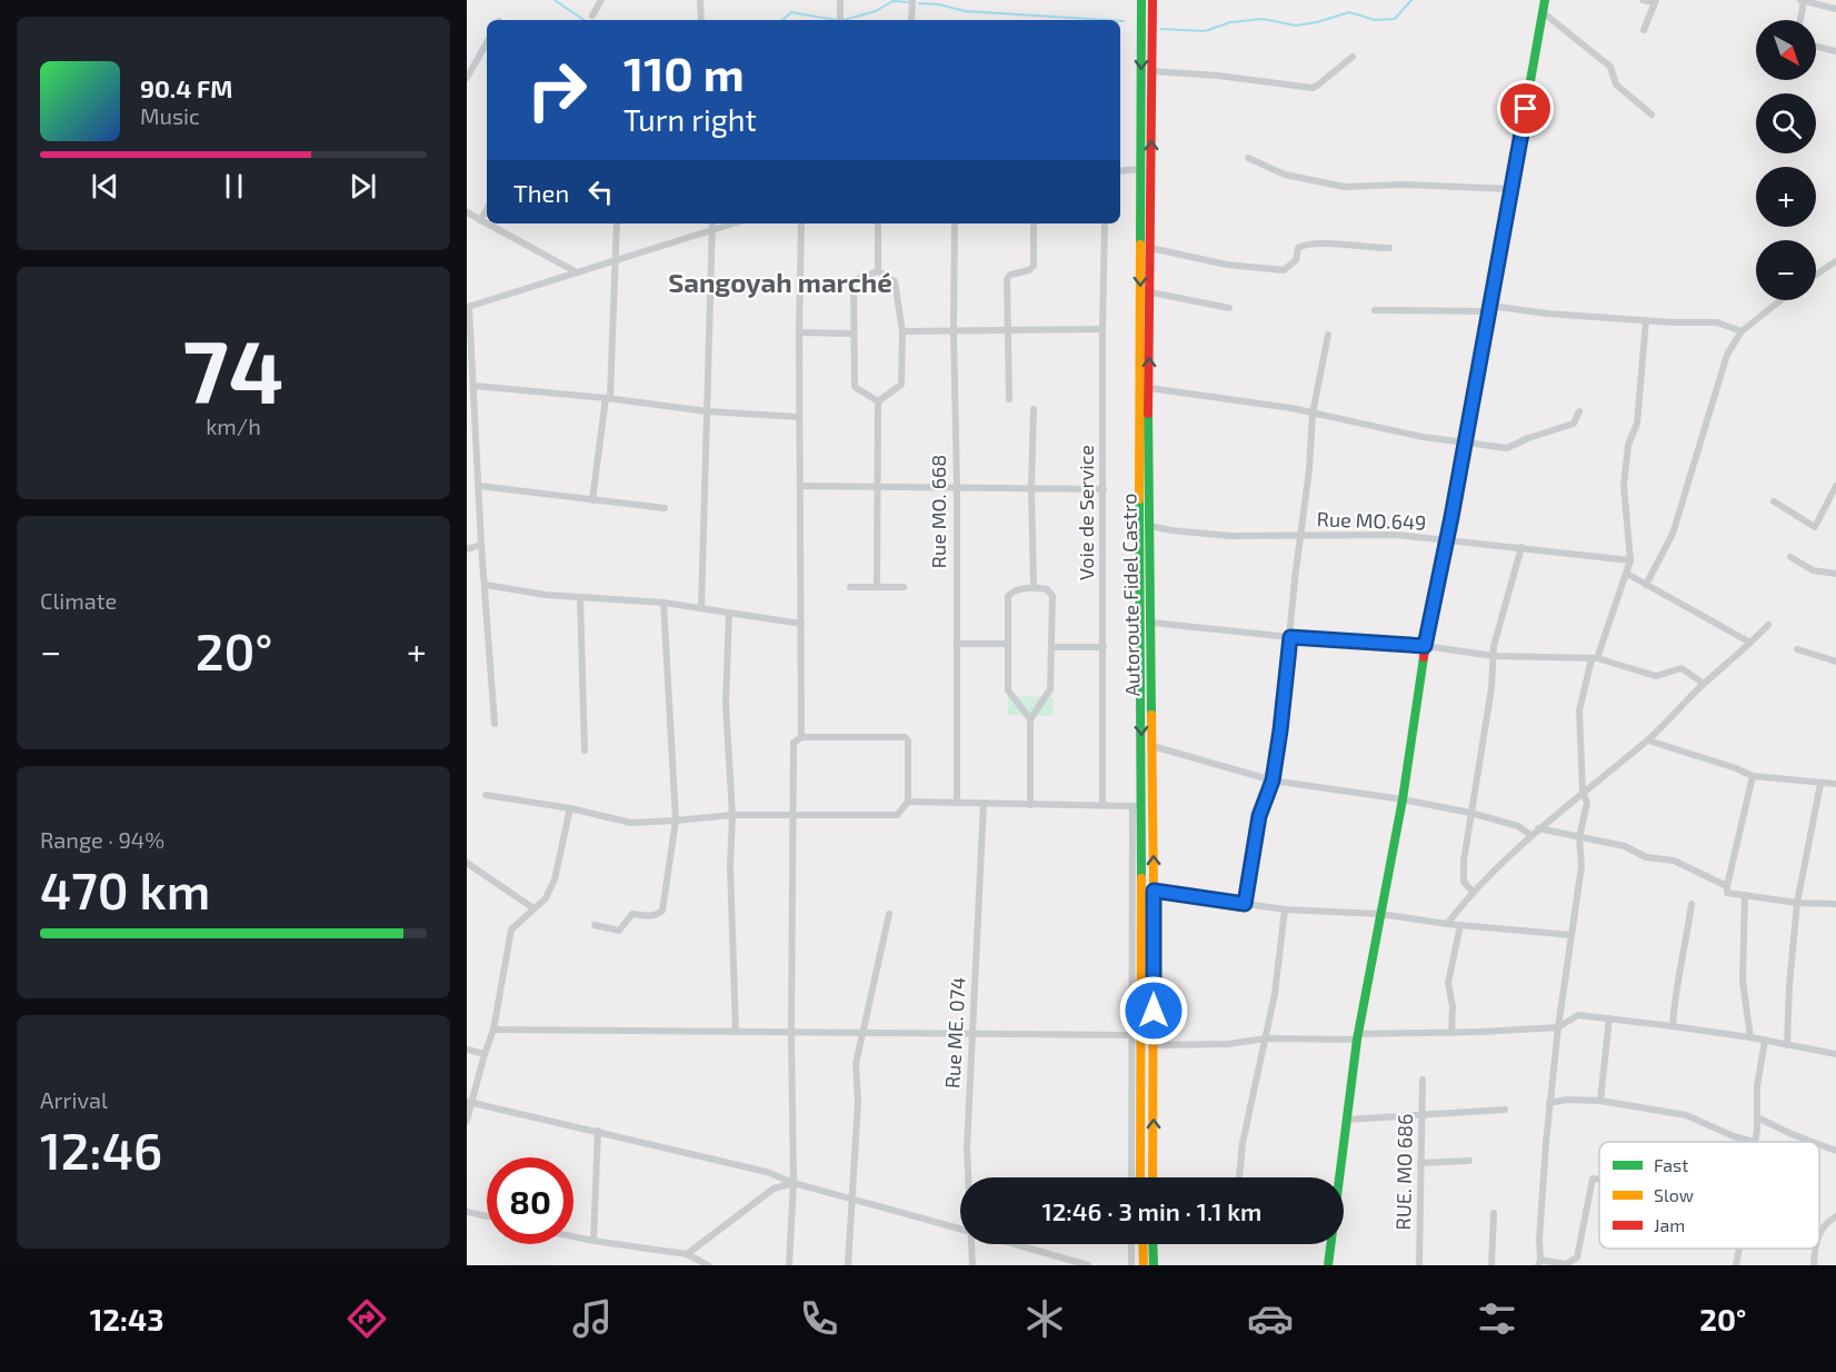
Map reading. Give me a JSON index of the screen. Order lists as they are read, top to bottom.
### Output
{
  "streets": {
    "main road": ["Autoroute Fidel Castro"],
    "street": [
      "Rue MO. 668",
      "Voie de Service",
      "Rue MO.649",
      "Rue ME. 074",
      "RUE. MO 686"
    ]
  },
  "crossings": [
    ["Rue MO.649", "Autoroute Fidel Castro"]
  ],
  "districts": ["Sangoyah marché"],
  "legend": ["Fast", "Slow", "Jam"],
  "north": "bottom right",
  "page": {
    "map_buttons": ["+", "−"],
    "turn": ["110 m", "Turn right"],
    "song": ["90.4 FM", "Music"],
    "then": "Then",
    "tile": [
      ["74", "km/h"],
      "Climate",
      ["Range · 94%", "470 km"],
      ["Arrival", "12:46"]
    ],
    "heat": ["−", "20°", "+"],
    "limit": "80",
    "trip": "12:46 · 3 min · 1.1 km",
    "tabs": ["12:43", "20°"]
  }
}
